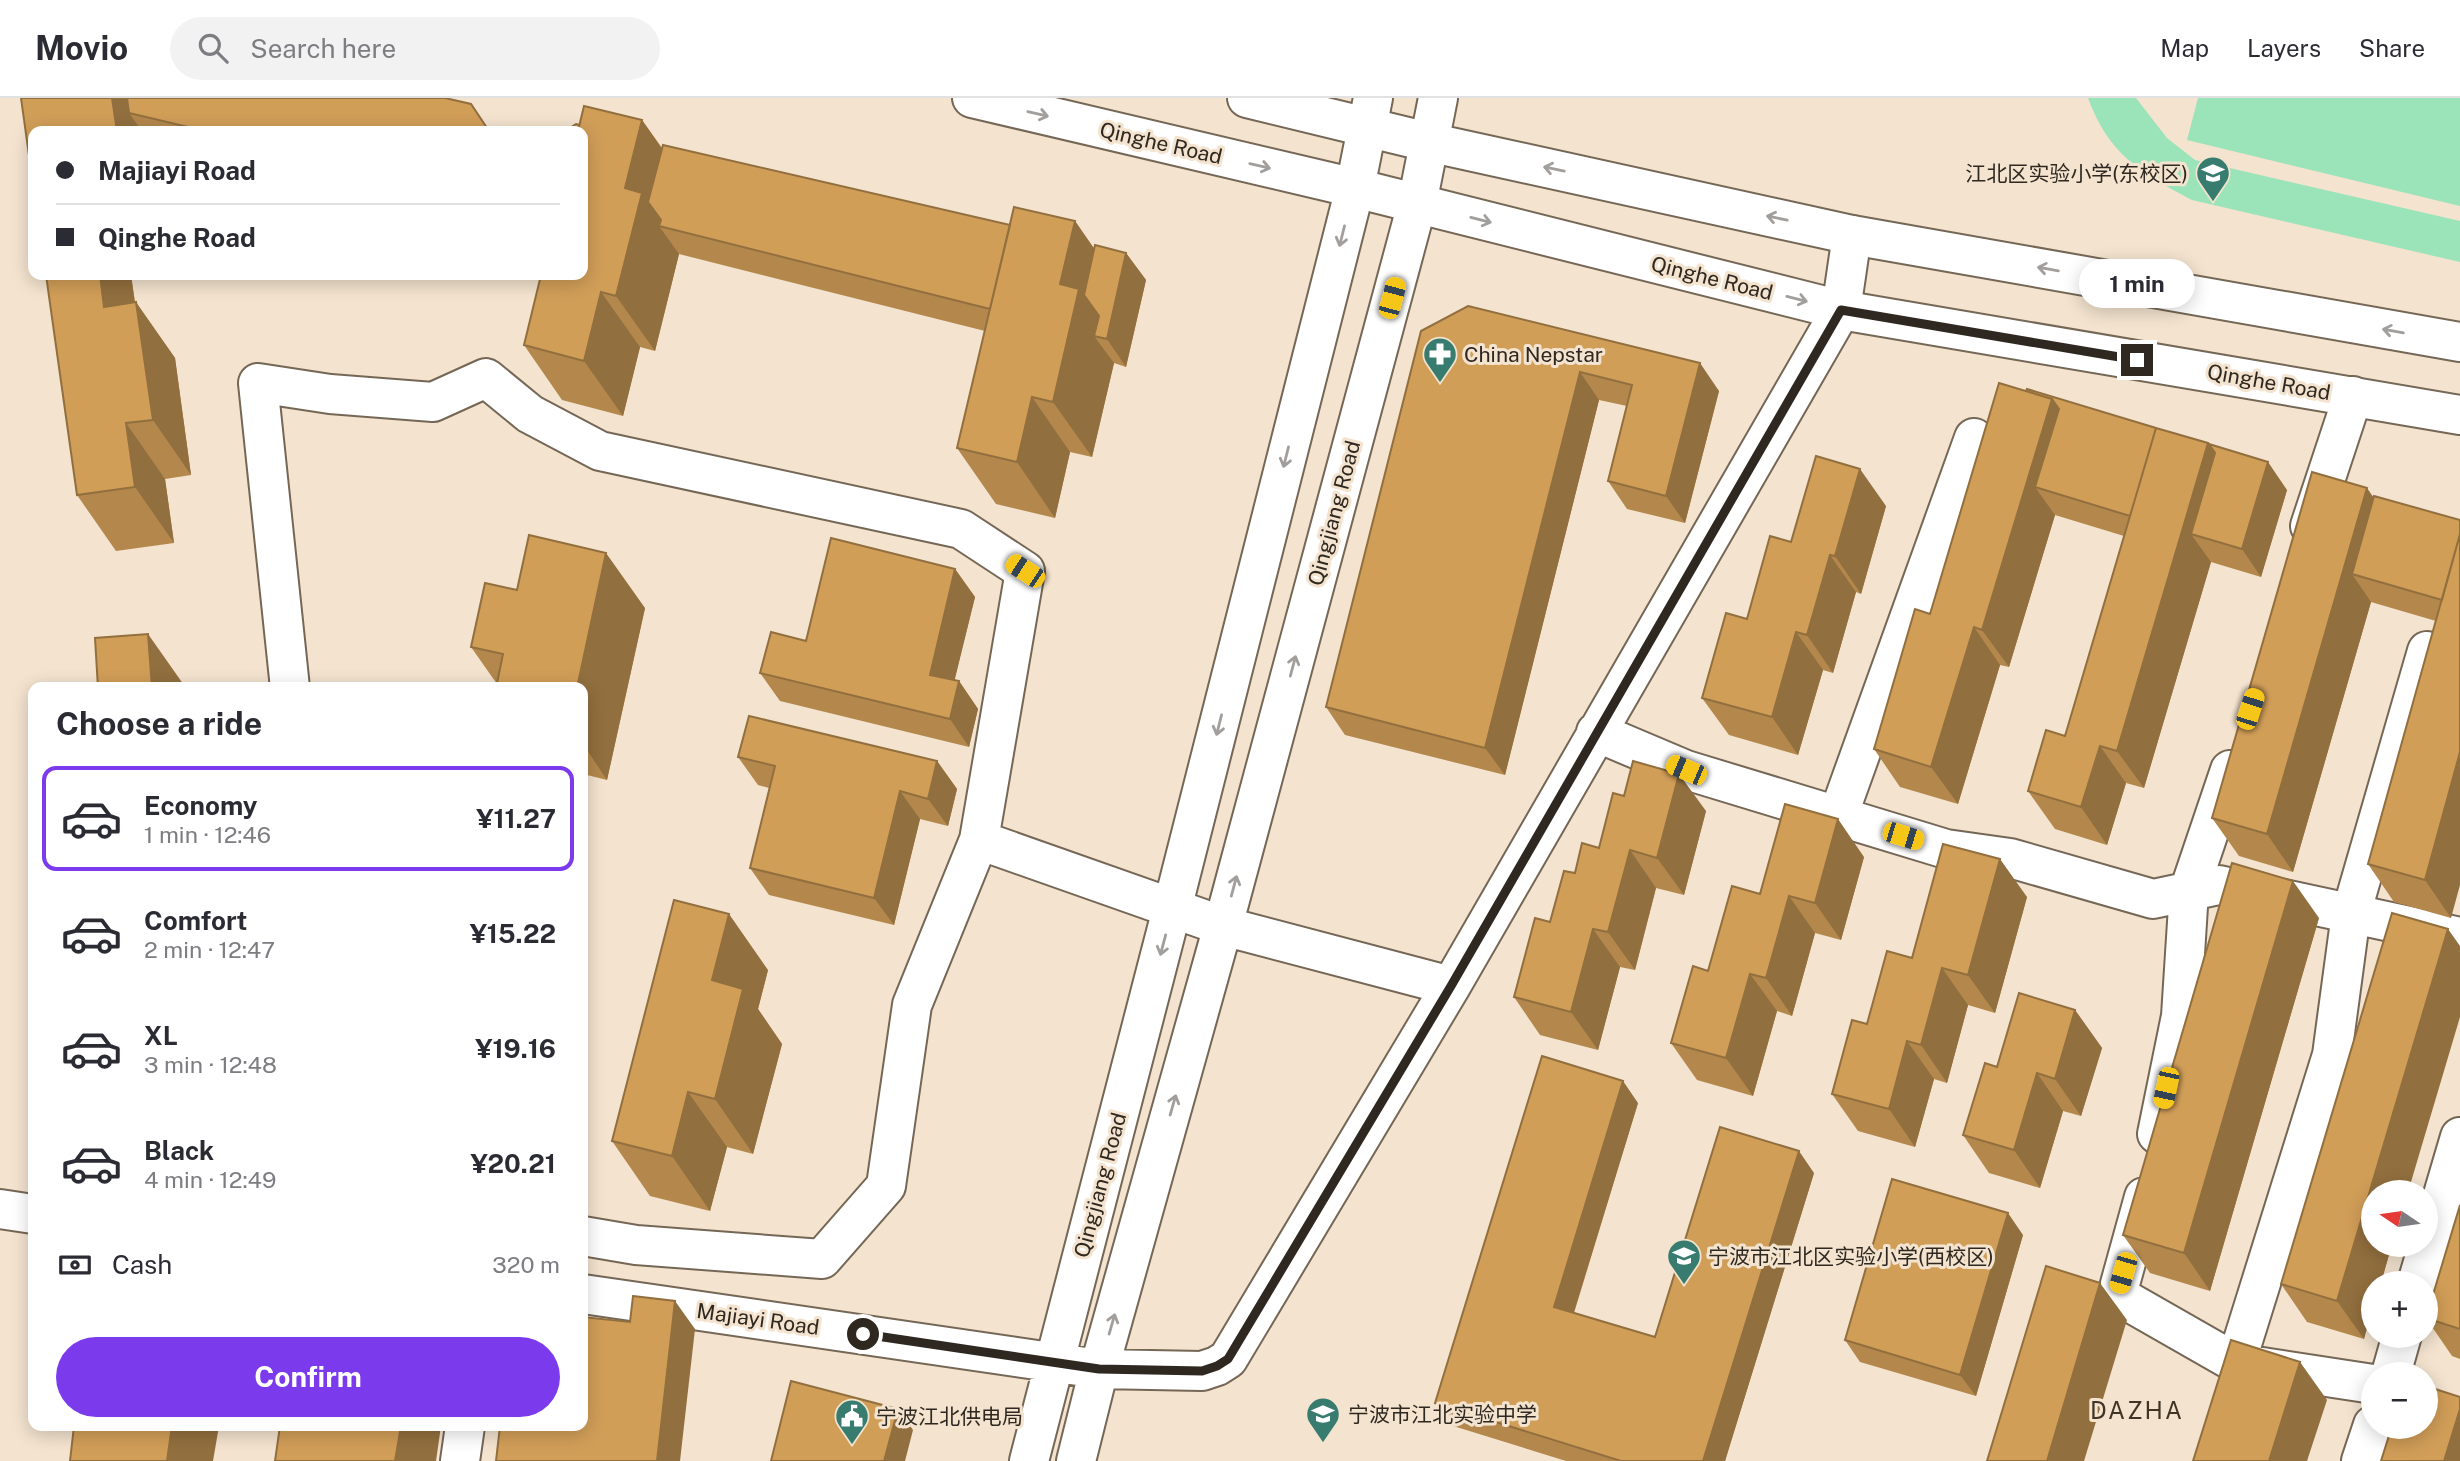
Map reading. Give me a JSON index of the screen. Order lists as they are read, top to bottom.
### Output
{
  "streets": {
    "street": ["Qinghe Road", "Qingjiang Road", "Majiayi Road"]
  },
  "crossings": [
    ["Qinghe Road", "Qingjiang Road"],
    ["Qinghe Road", "Majiayi Road"],
    ["Qingjiang Road", "Majiayi Road"]
  ],
  "districts": ["DAZHA"],
  "places": {
    "school or university": ["江北区实验小学(东校区)", "宁波市江北区实验小学(西校区)", "宁波市江北实验中学"],
    "pharmacy": ["China Nepstar"],
    "public building": ["宁波江北供电局"]
  },
  "north": "left",
  "page": {
    "header": "Movio",
    "search": "Search here",
    "nav": ["Map", "Layers", "Share"],
    "banner": ["Majiayi Road", "Qinghe Road"],
    "bubble": "1 min",
    "heading": "Choose a ride",
    "list": [
      {
        "name": "Economy",
        "note": "1 min · 12:46",
        "value": "¥11.27"
      },
      {
        "name": "Comfort",
        "note": "2 min · 12:47",
        "value": "¥15.22"
      },
      {
        "name": "XL",
        "note": "3 min · 12:48",
        "value": "¥19.16"
      },
      {
        "name": "Black",
        "note": "4 min · 12:49",
        "value": "¥20.21"
      }
    ],
    "map_buttons": ["+", "−"],
    "pay": ["Cash", "320 m"],
    "buttons": "Confirm"
  }
}
